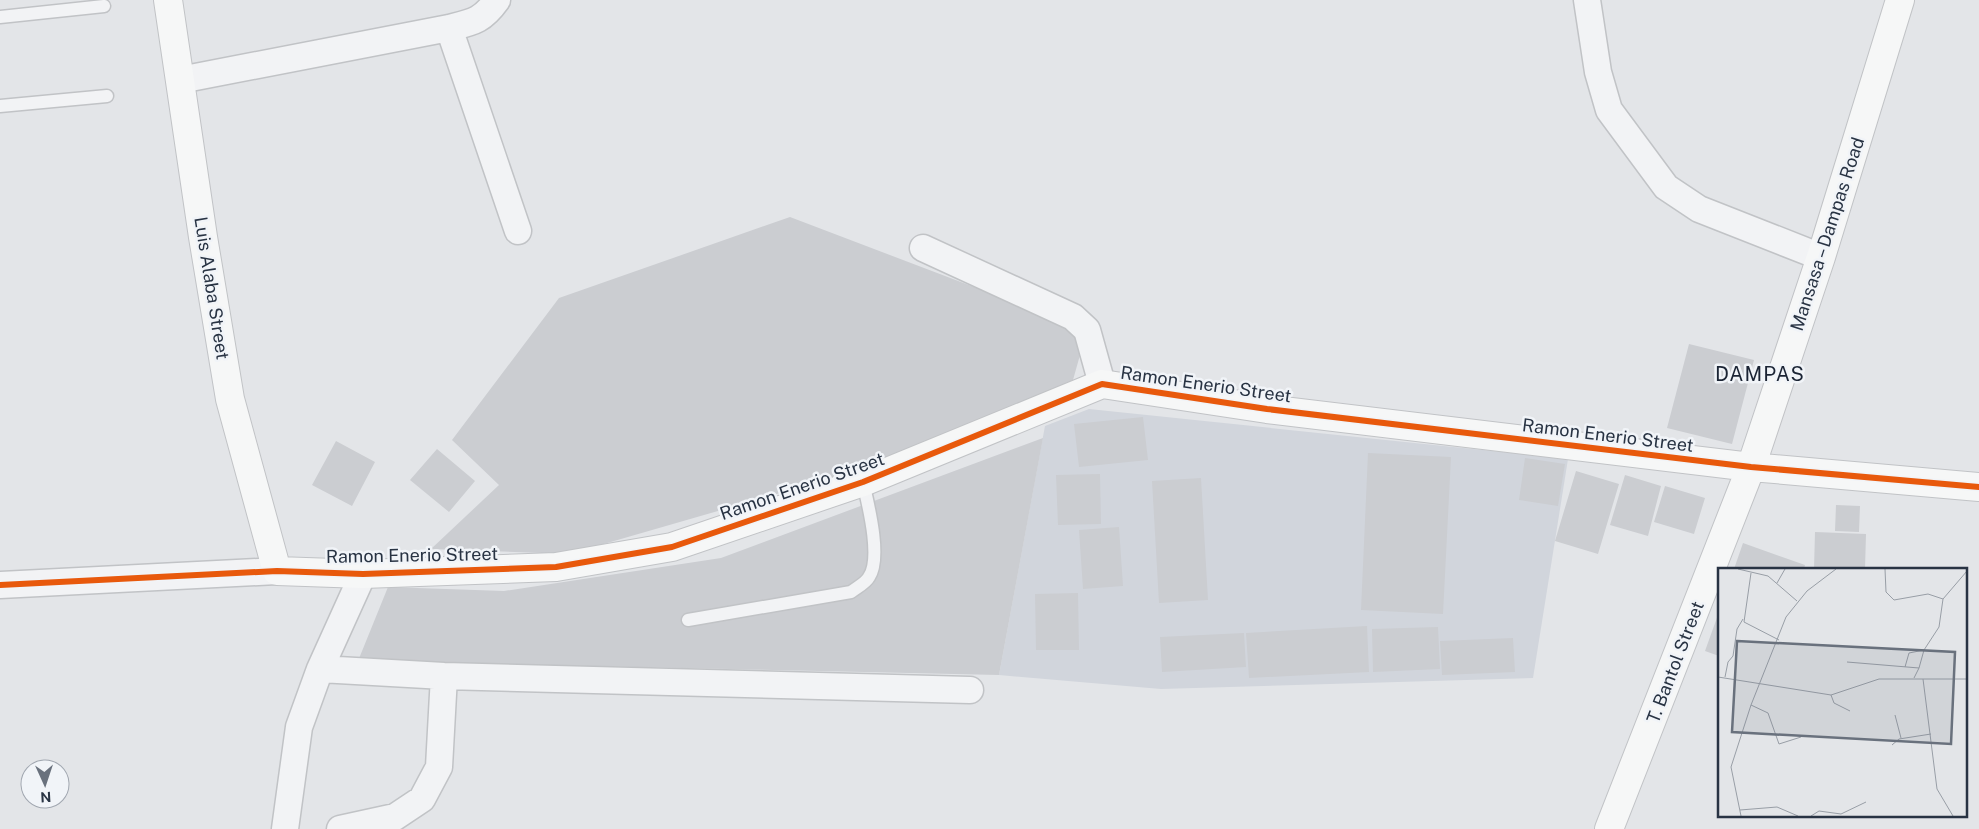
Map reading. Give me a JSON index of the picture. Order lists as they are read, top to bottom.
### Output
{
  "streets": {
    "street": [
      "Mansasa – Dampas Road",
      "Luis Alaba Street",
      "Ramon Enerio Street",
      "T. Bantol Street"
    ]
  },
  "crossings": [
    ["Mansasa – Dampas Road", "Ramon Enerio Street"],
    ["Mansasa – Dampas Road", "T. Bantol Street"],
    ["Luis Alaba Street", "Ramon Enerio Street"],
    ["Ramon Enerio Street", "T. Bantol Street"]
  ],
  "districts": ["DAMPAS"],
  "north": "bottom"
}
